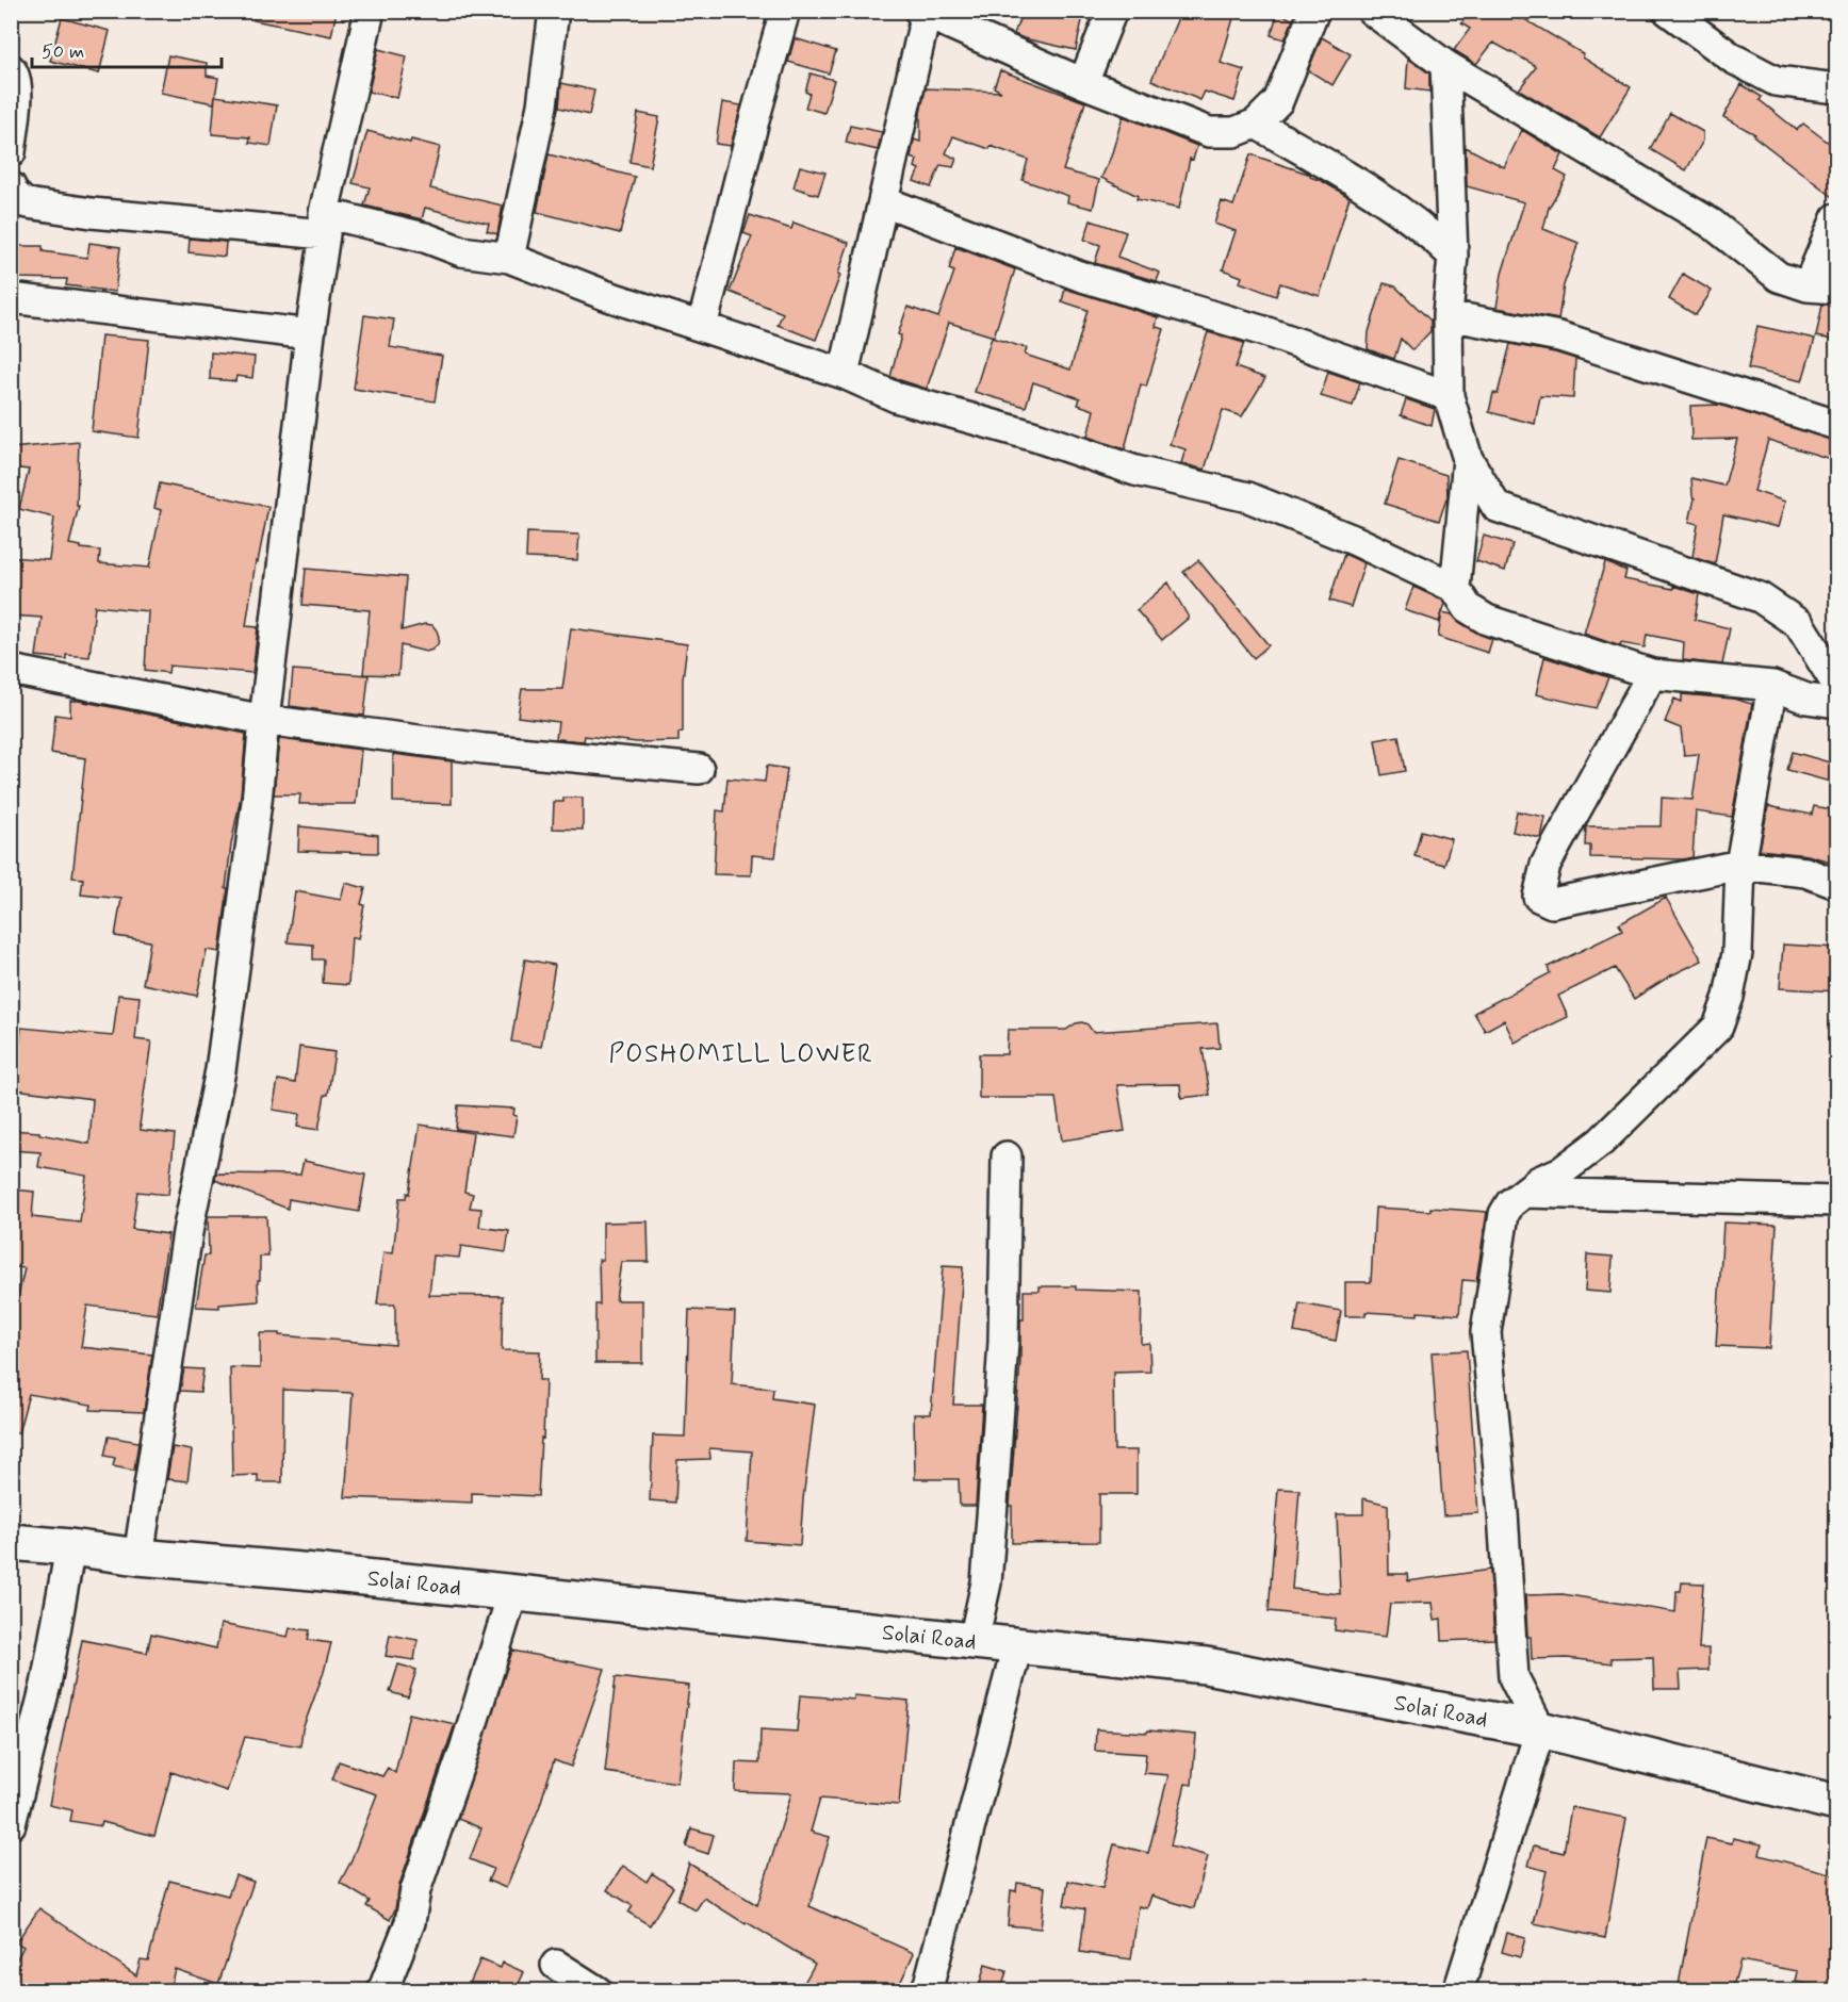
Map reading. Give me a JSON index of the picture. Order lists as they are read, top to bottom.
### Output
{
  "streets": {
    "highway": ["Solai Road"]
  },
  "districts": ["POSHOMILL LOWER"],
  "scale_bar": "50 m"
}
